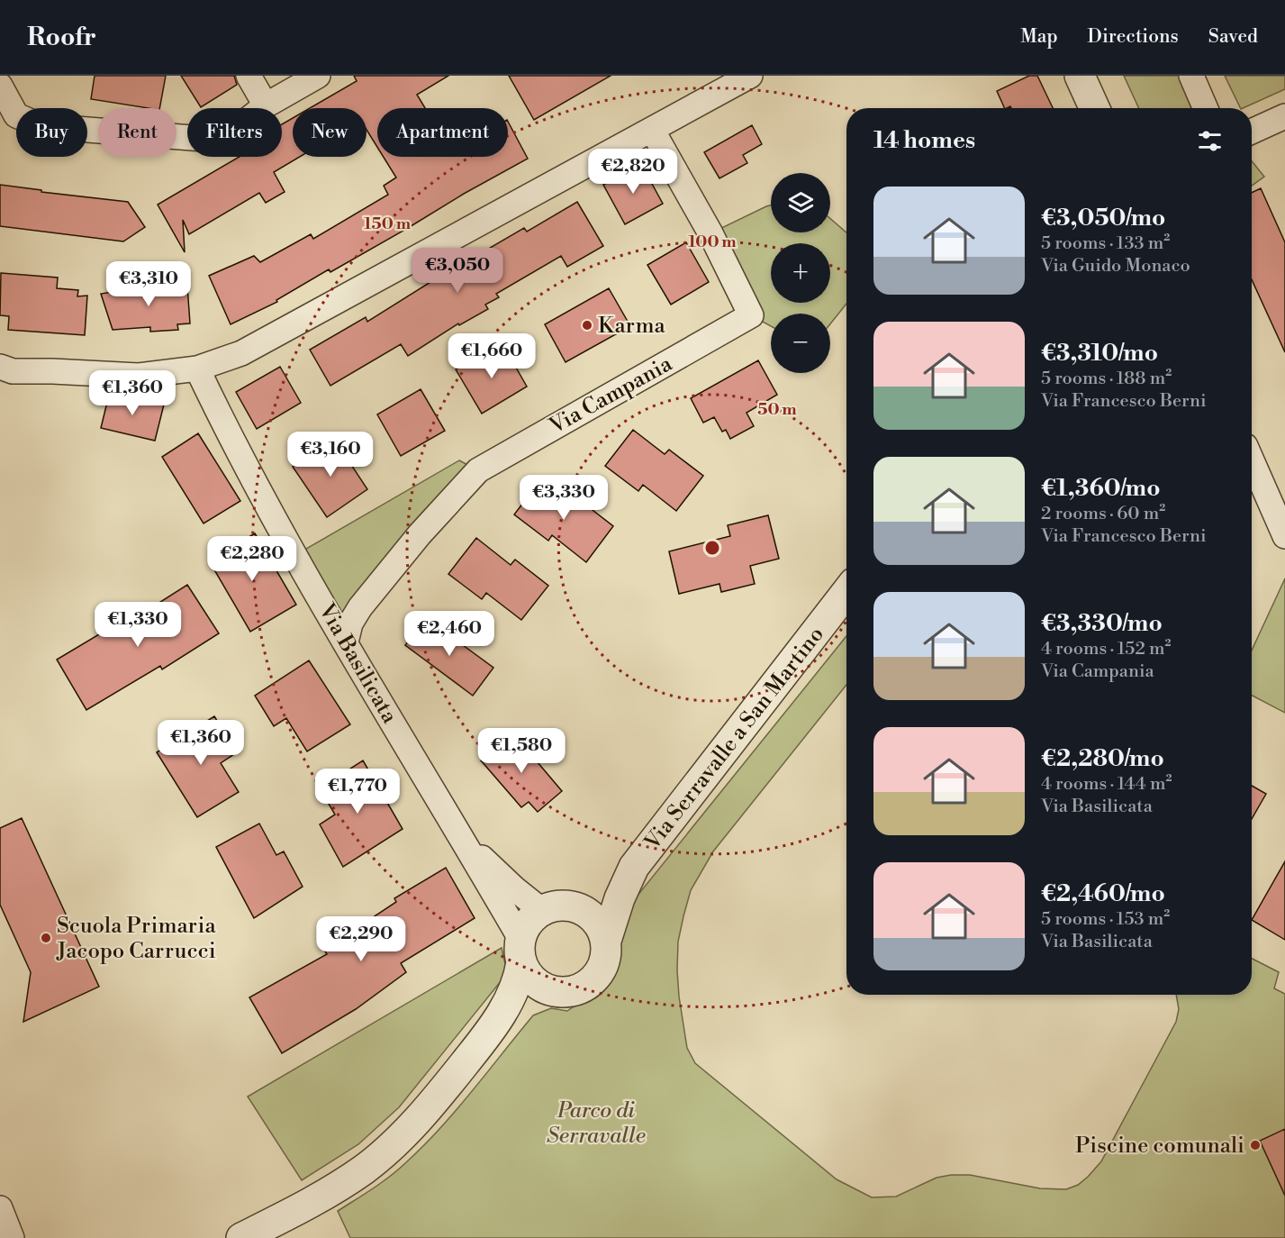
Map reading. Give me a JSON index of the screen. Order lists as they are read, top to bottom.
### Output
{
  "streets": {
    "street": ["Via Campania", "Via Basilicata", "Via Serravalle a San Martino"]
  },
  "crossings": [
    ["Via Campania", "Via Basilicata"]
  ],
  "parks": ["Parco di Serravalle"],
  "places": ["Karma", "Scuola Primaria Jacopo Carrucci", "Piscine comunali"],
  "page": {
    "header": "Roofr",
    "nav": ["Map", "Directions", "Saved"],
    "chip": [
      "Buy",
      "Rent",
      "Filters",
      "New",
      "Apartment"
    ],
    "heading": "14 homes",
    "price": [
      "€2,820",
      "€3,050",
      "€3,310",
      "€1,660",
      "€1,360",
      "€3,160",
      "€3,330",
      "€2,280",
      "€1,330",
      "€2,460",
      "€1,360",
      "€1,580",
      "€1,770",
      "€2,290"
    ],
    "map_buttons": ["+", "−"],
    "list": [
      {
        "name": "€3,050/mo",
        "note": "5 rooms · 133 m² · Via Guido Monaco"
      },
      {
        "name": "€3,310/mo",
        "note": "5 rooms · 188 m² · Via Francesco Berni"
      },
      {
        "name": "€1,360/mo",
        "note": "2 rooms · 60 m² · Via Francesco Berni"
      },
      {
        "name": "€3,330/mo",
        "note": "4 rooms · 152 m² · Via Campania"
      },
      {
        "name": "€2,280/mo",
        "note": "4 rooms · 144 m² · Via Basilicata"
      },
      {
        "name": "€2,460/mo",
        "note": "5 rooms · 153 m² · Via Basilicata"
      }
    ]
  },
  "rings": ["150 m", "100 m", "50 m"]
}
